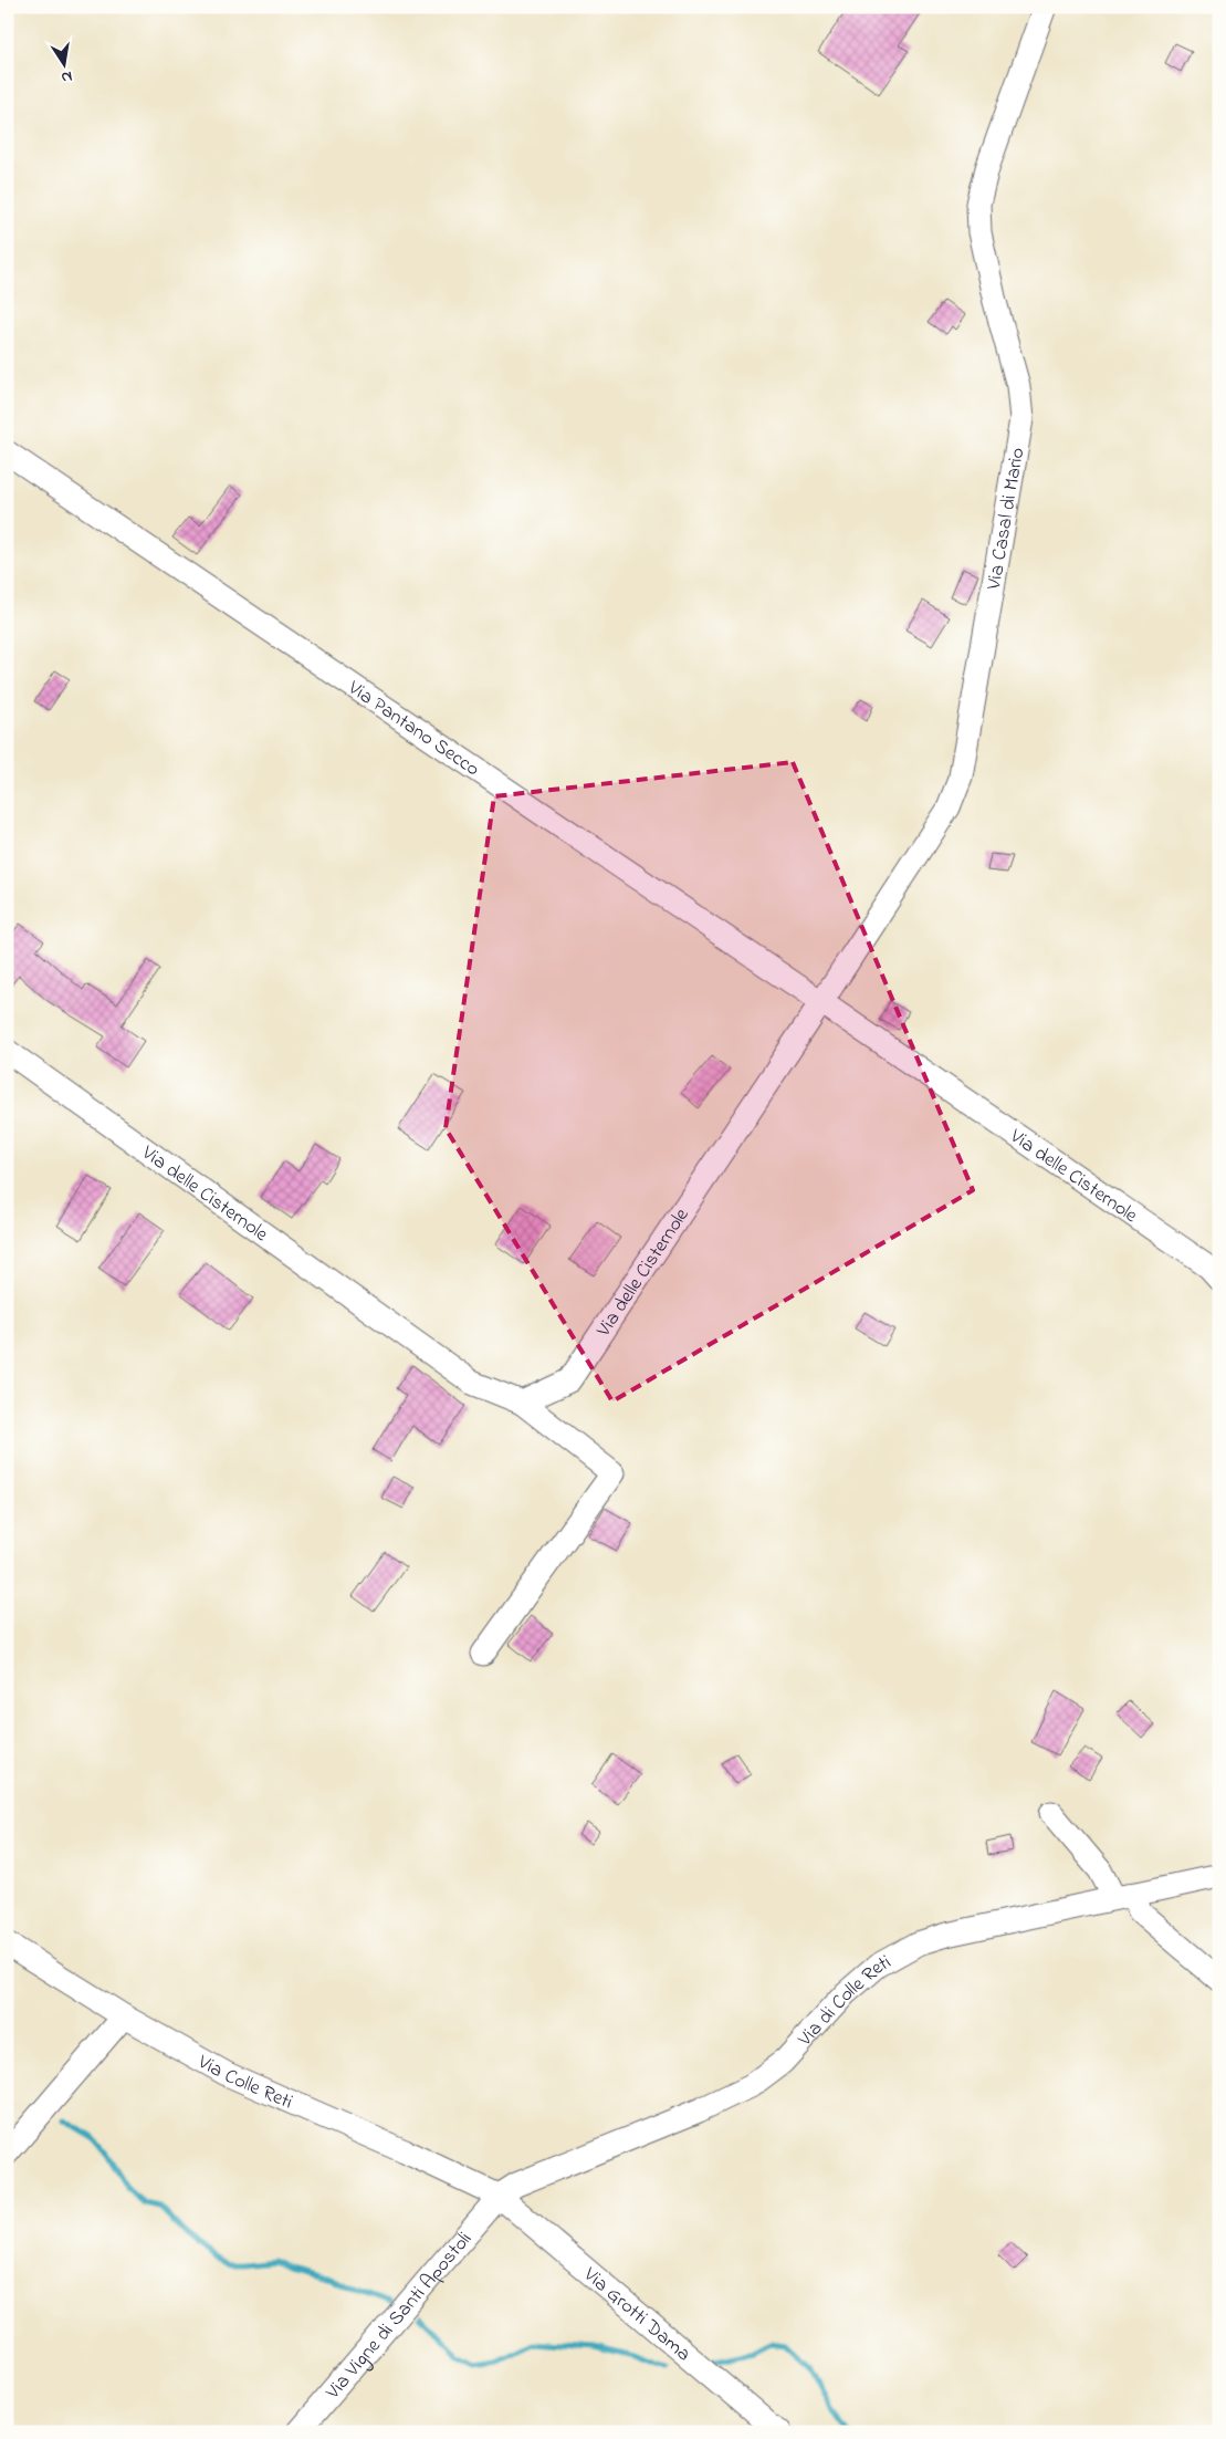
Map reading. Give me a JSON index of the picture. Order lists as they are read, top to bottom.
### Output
{
  "streets": {
    "street": [
      "Via Casal di Mario",
      "Via Pantano Secco",
      "Via delle Cisternole",
      "Via di Colle Reti",
      "Via Colle Reti",
      "Via Vigne di Santi Apostoli",
      "Via Grotti Dama"
    ]
  },
  "crossings": [
    ["Via Casal di Mario", "Via Pantano Secco"],
    ["Via Casal di Mario", "Via delle Cisternole"],
    ["Via Pantano Secco", "Via delle Cisternole"],
    ["Via di Colle Reti", "Via Colle Reti"],
    ["Via di Colle Reti", "Via Vigne di Santi Apostoli"],
    ["Via di Colle Reti", "Via Grotti Dama"],
    ["Via Colle Reti", "Via Vigne di Santi Apostoli"],
    ["Via Colle Reti", "Via Grotti Dama"],
    ["Via Vigne di Santi Apostoli", "Via Grotti Dama"]
  ],
  "north": "bottom"
}
